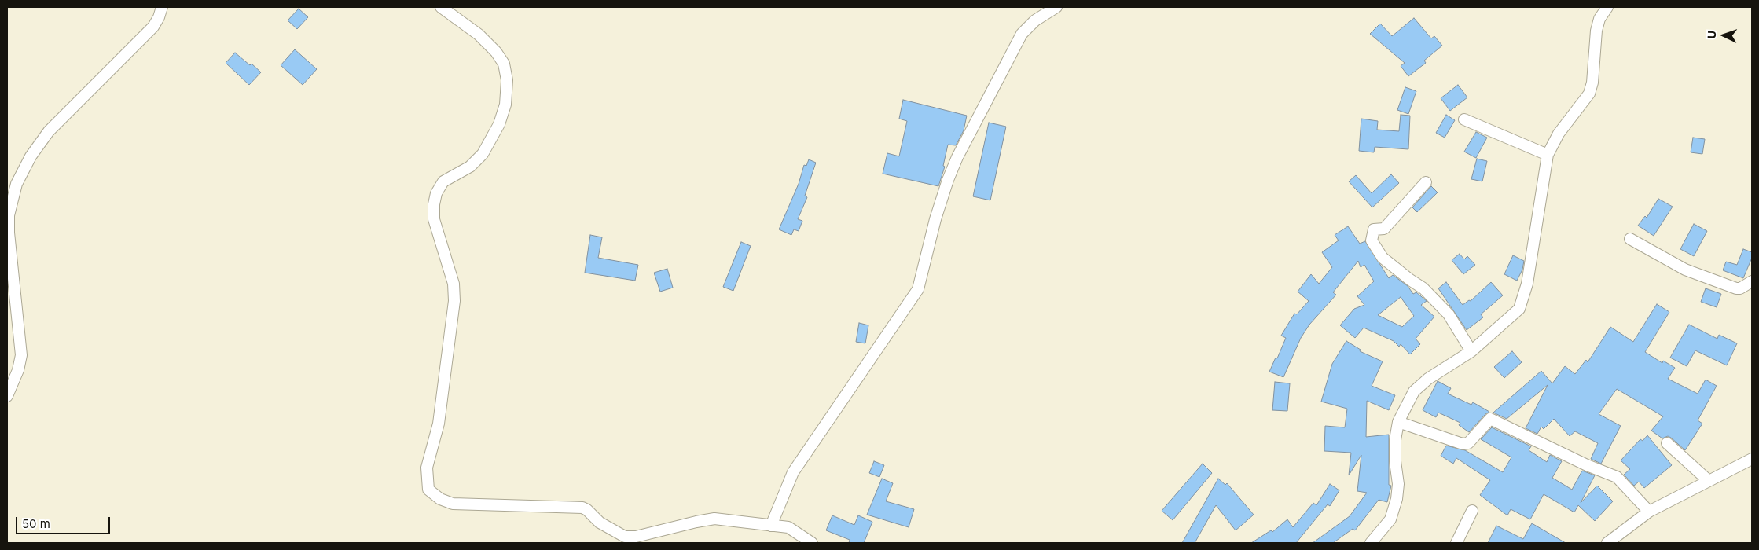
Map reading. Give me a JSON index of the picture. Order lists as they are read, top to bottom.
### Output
{
  "scale_bar": "50 m",
  "north": "left"
}
